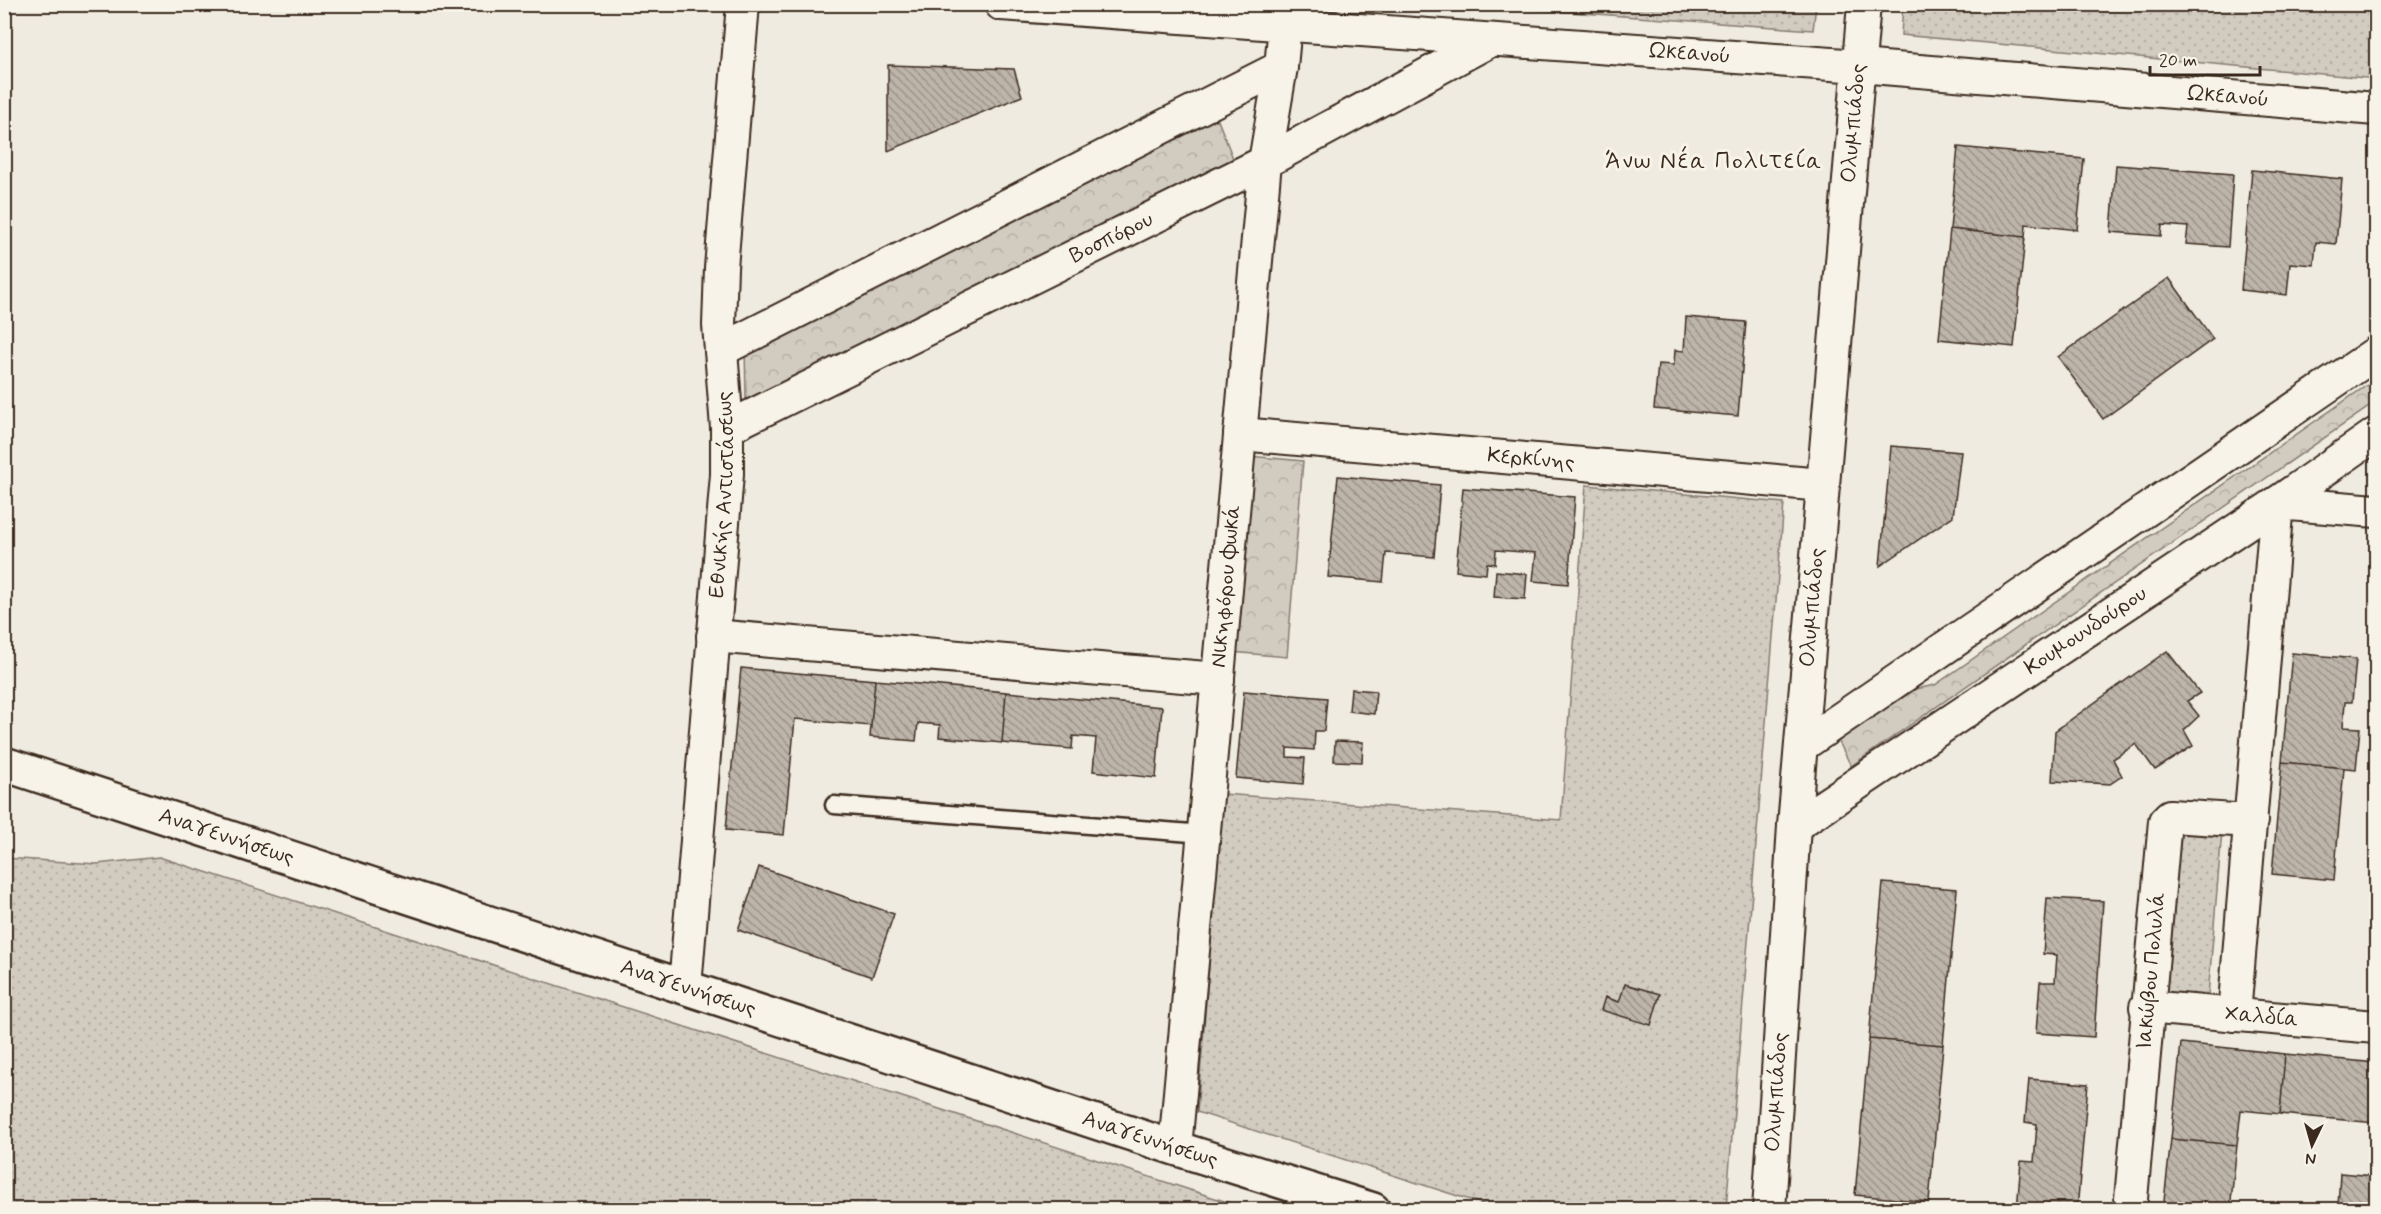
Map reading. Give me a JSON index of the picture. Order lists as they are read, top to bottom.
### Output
{
  "streets": {
    "street": [
      "Ωκεανού",
      "Ολυμπιάδος",
      "Βοσπόρου",
      "Κερκίνης",
      "Εθνικής Αντιστάσεως",
      "Νικηφόρου Φωκά",
      "Κουμουνδούρου",
      "Αναγεννήσεως",
      "Ιακώβου Πολυλά",
      "Χαλδία"
    ]
  },
  "crossings": [
    ["Ωκεανού", "Ολυμπιάδος"],
    ["Ωκεανού", "Βοσπόρου"],
    ["Ωκεανού", "Νικηφόρου Φωκά"],
    ["Ολυμπιάδος", "Κερκίνης"],
    ["Ολυμπιάδος", "Κουμουνδούρου"],
    ["Βοσπόρου", "Εθνικής Αντιστάσεως"],
    ["Βοσπόρου", "Νικηφόρου Φωκά"],
    ["Κερκίνης", "Νικηφόρου Φωκά"],
    ["Εθνικής Αντιστάσεως", "Αναγεννήσεως"],
    ["Νικηφόρου Φωκά", "Αναγεννήσεως"],
    ["Ιακώβου Πολυλά", "Χαλδία"]
  ],
  "districts": ["Άνω Νέα Πολιτεία"],
  "scale_bar": "20 m",
  "north": "bottom"
}
